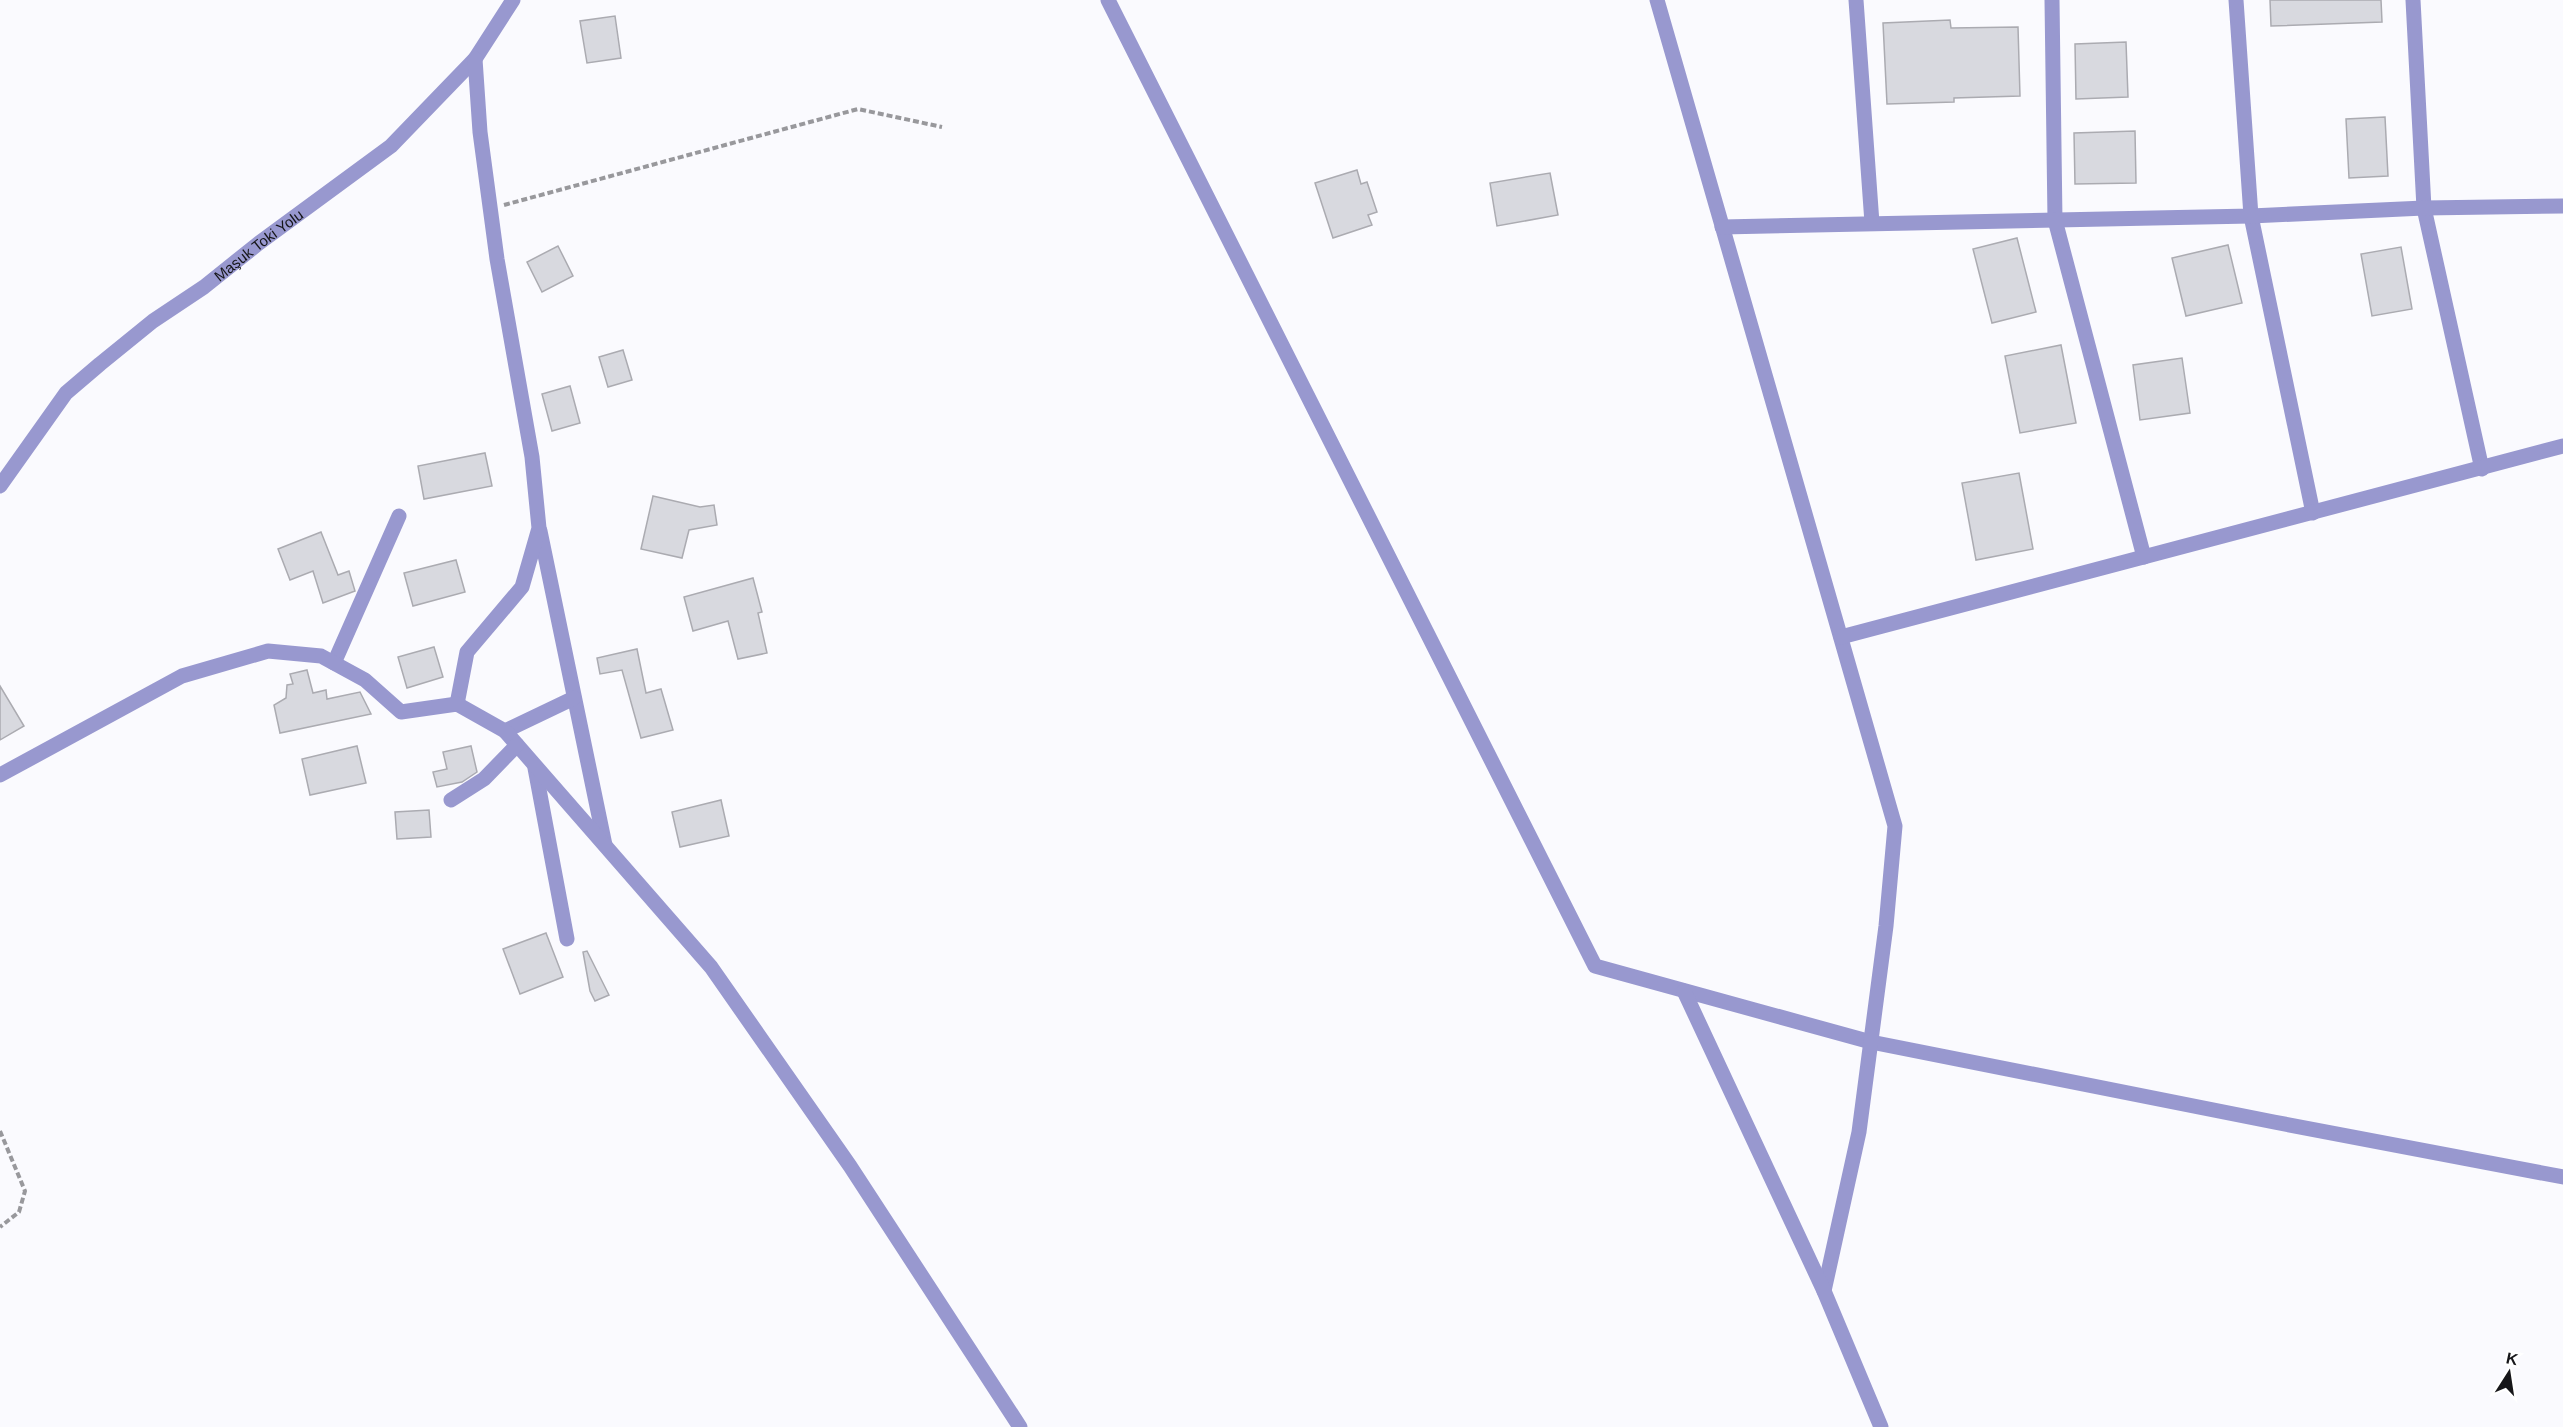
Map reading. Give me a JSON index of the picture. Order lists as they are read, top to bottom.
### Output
{
  "streets": {
    "street": ["Maşuk Toki Yolu"]
  },
  "north": "top"
}
